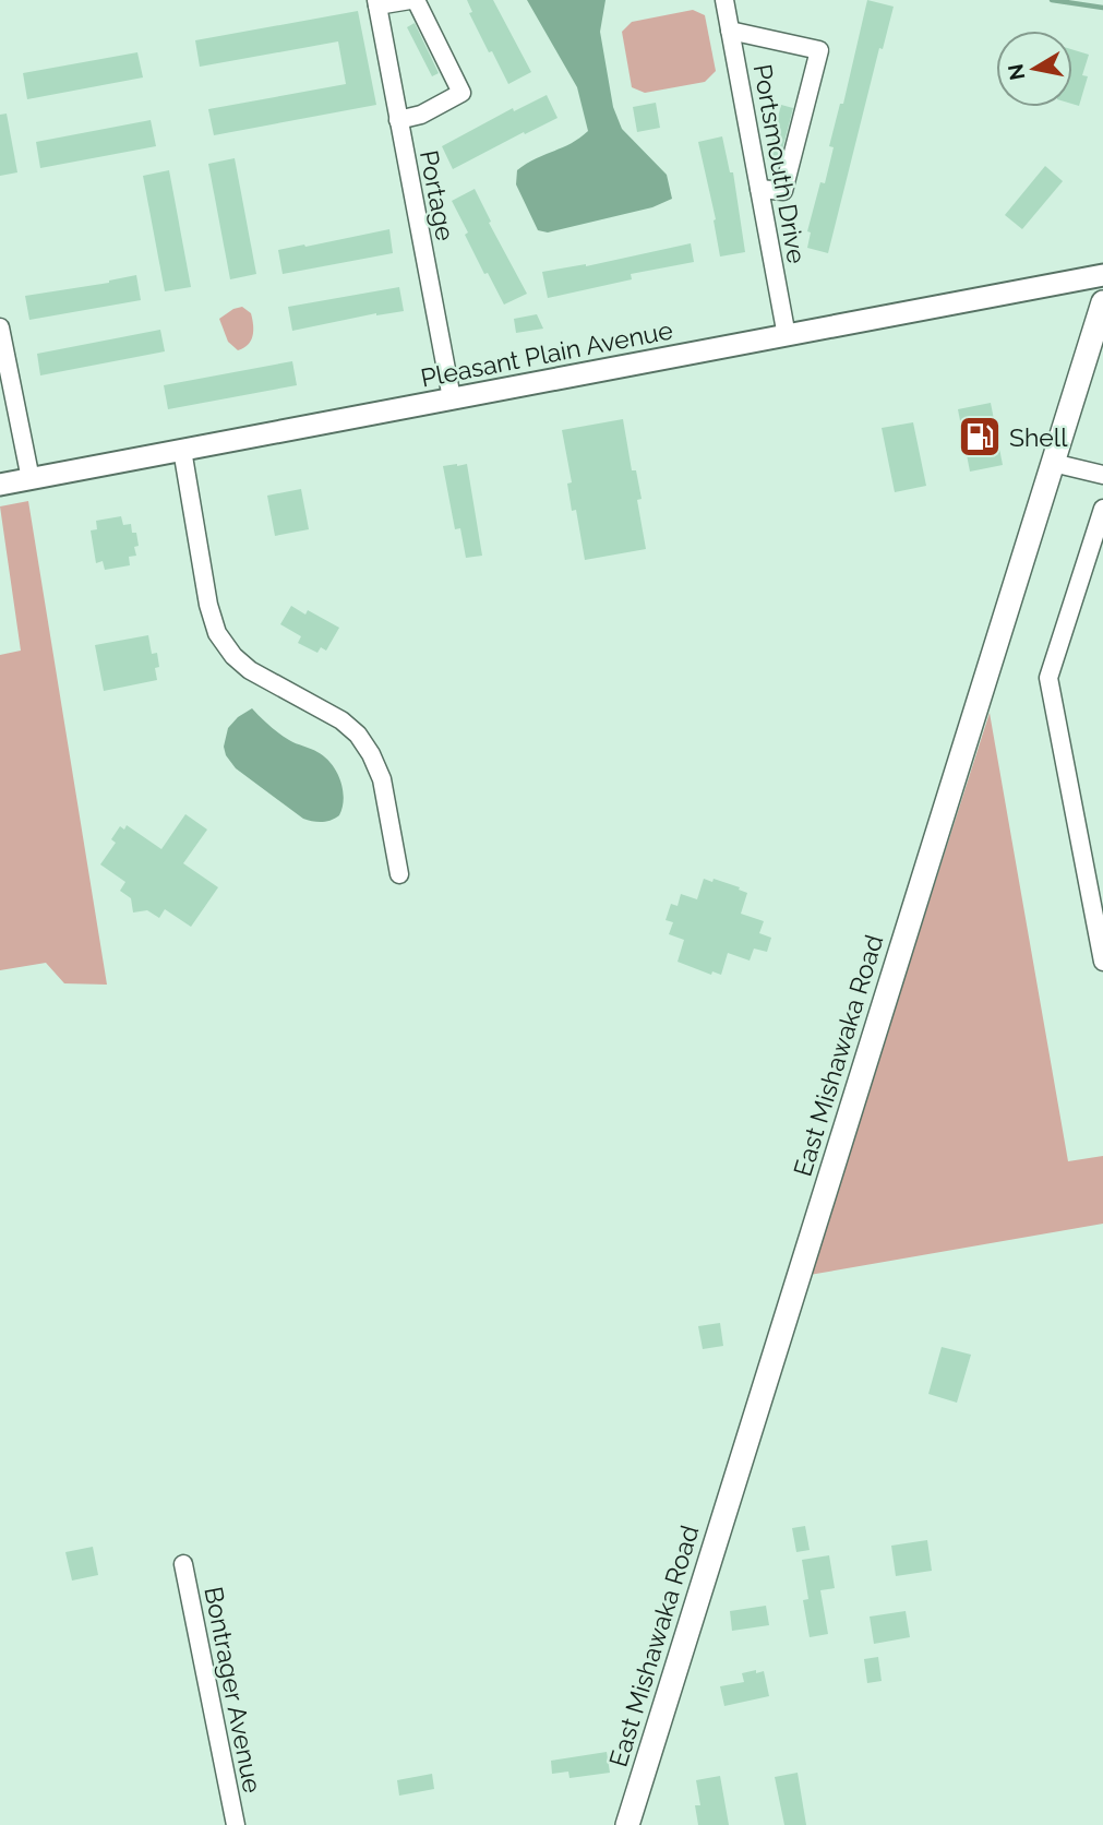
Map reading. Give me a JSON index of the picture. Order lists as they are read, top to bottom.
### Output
{
  "streets": {
    "main road": ["East Mishawaka Road"],
    "street": [
      "Portsmouth Drive",
      "Portage",
      "Pleasant Plain Avenue",
      "Bontrager Avenue"
    ]
  },
  "crossings": [
    ["Portsmouth Drive", "Pleasant Plain Avenue"],
    ["Portage", "Pleasant Plain Avenue"]
  ],
  "places": {
    "fuel station": ["Shell"]
  },
  "north": "left"
}
